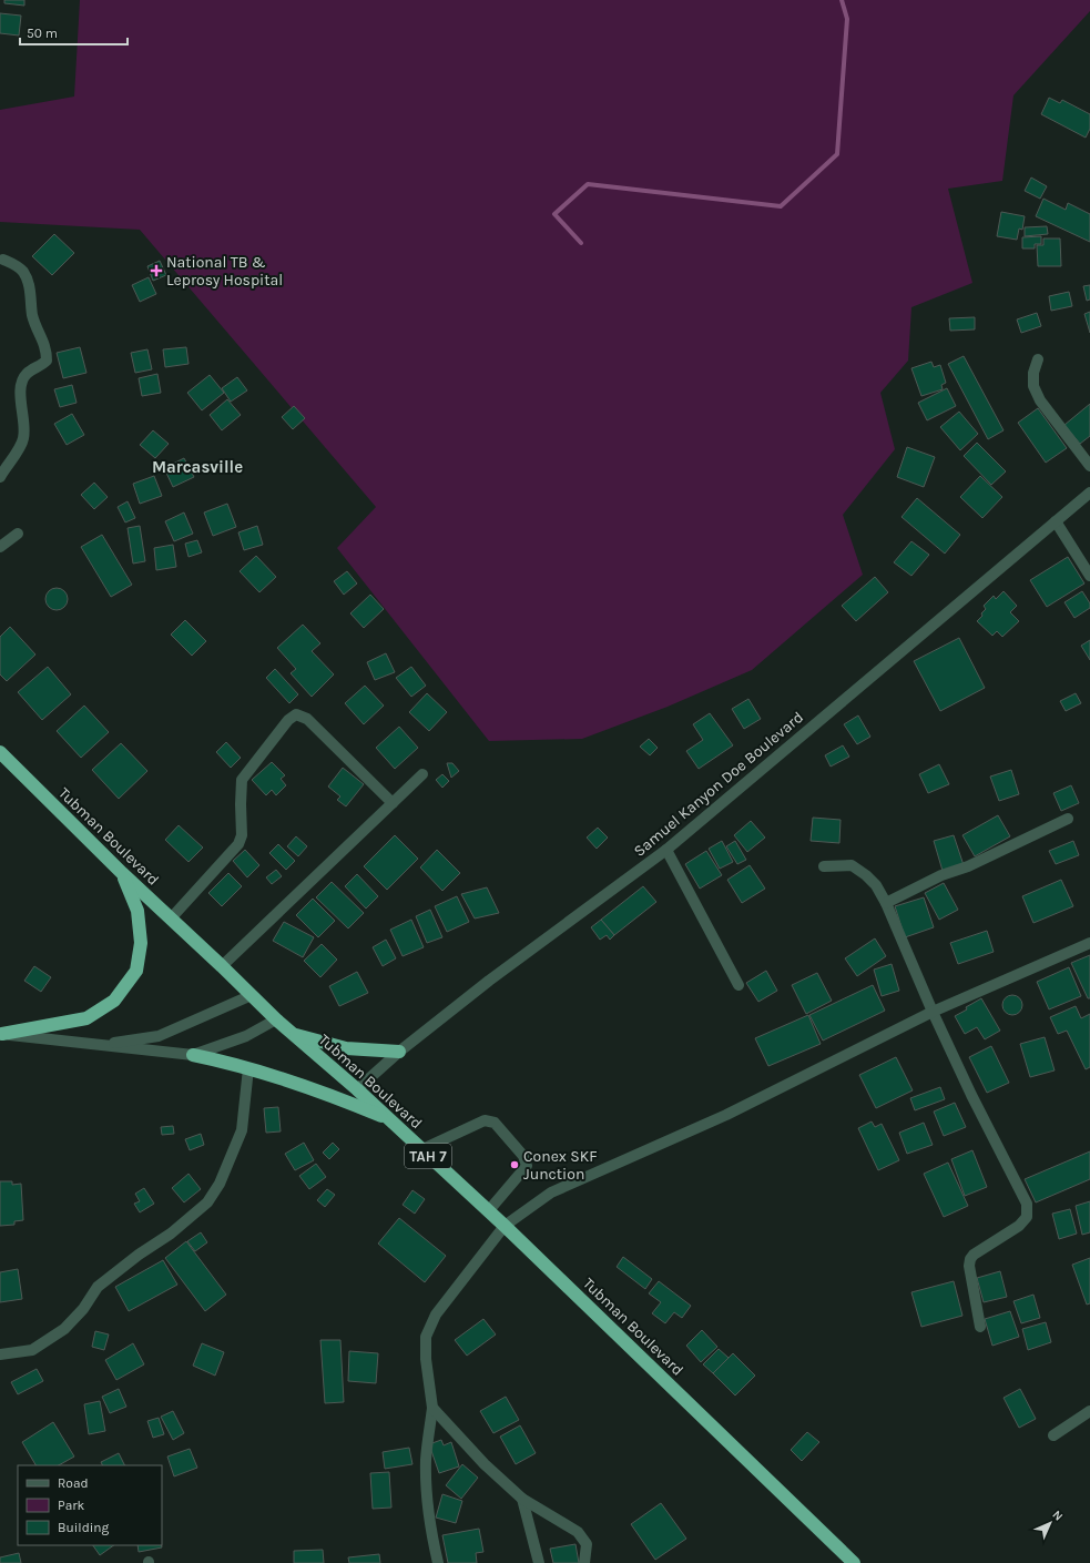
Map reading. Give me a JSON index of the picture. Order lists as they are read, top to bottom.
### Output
{
  "streets": {
    "highway": ["Tubman Boulevard", "TAH 7"],
    "street": ["Samuel Kanyon Doe Boulevard"]
  },
  "crossings": [
    ["Samuel Kanyon Doe Boulevard", "Tubman Boulevard"]
  ],
  "districts": ["Marcasville"],
  "places": {
    "health": ["National TB & Leprosy Hospital"],
    "other": ["Conex SKF Junction"]
  },
  "legend": ["Road", "Park", "Building"],
  "scale_bar": "50 m",
  "north": "top right"
}
